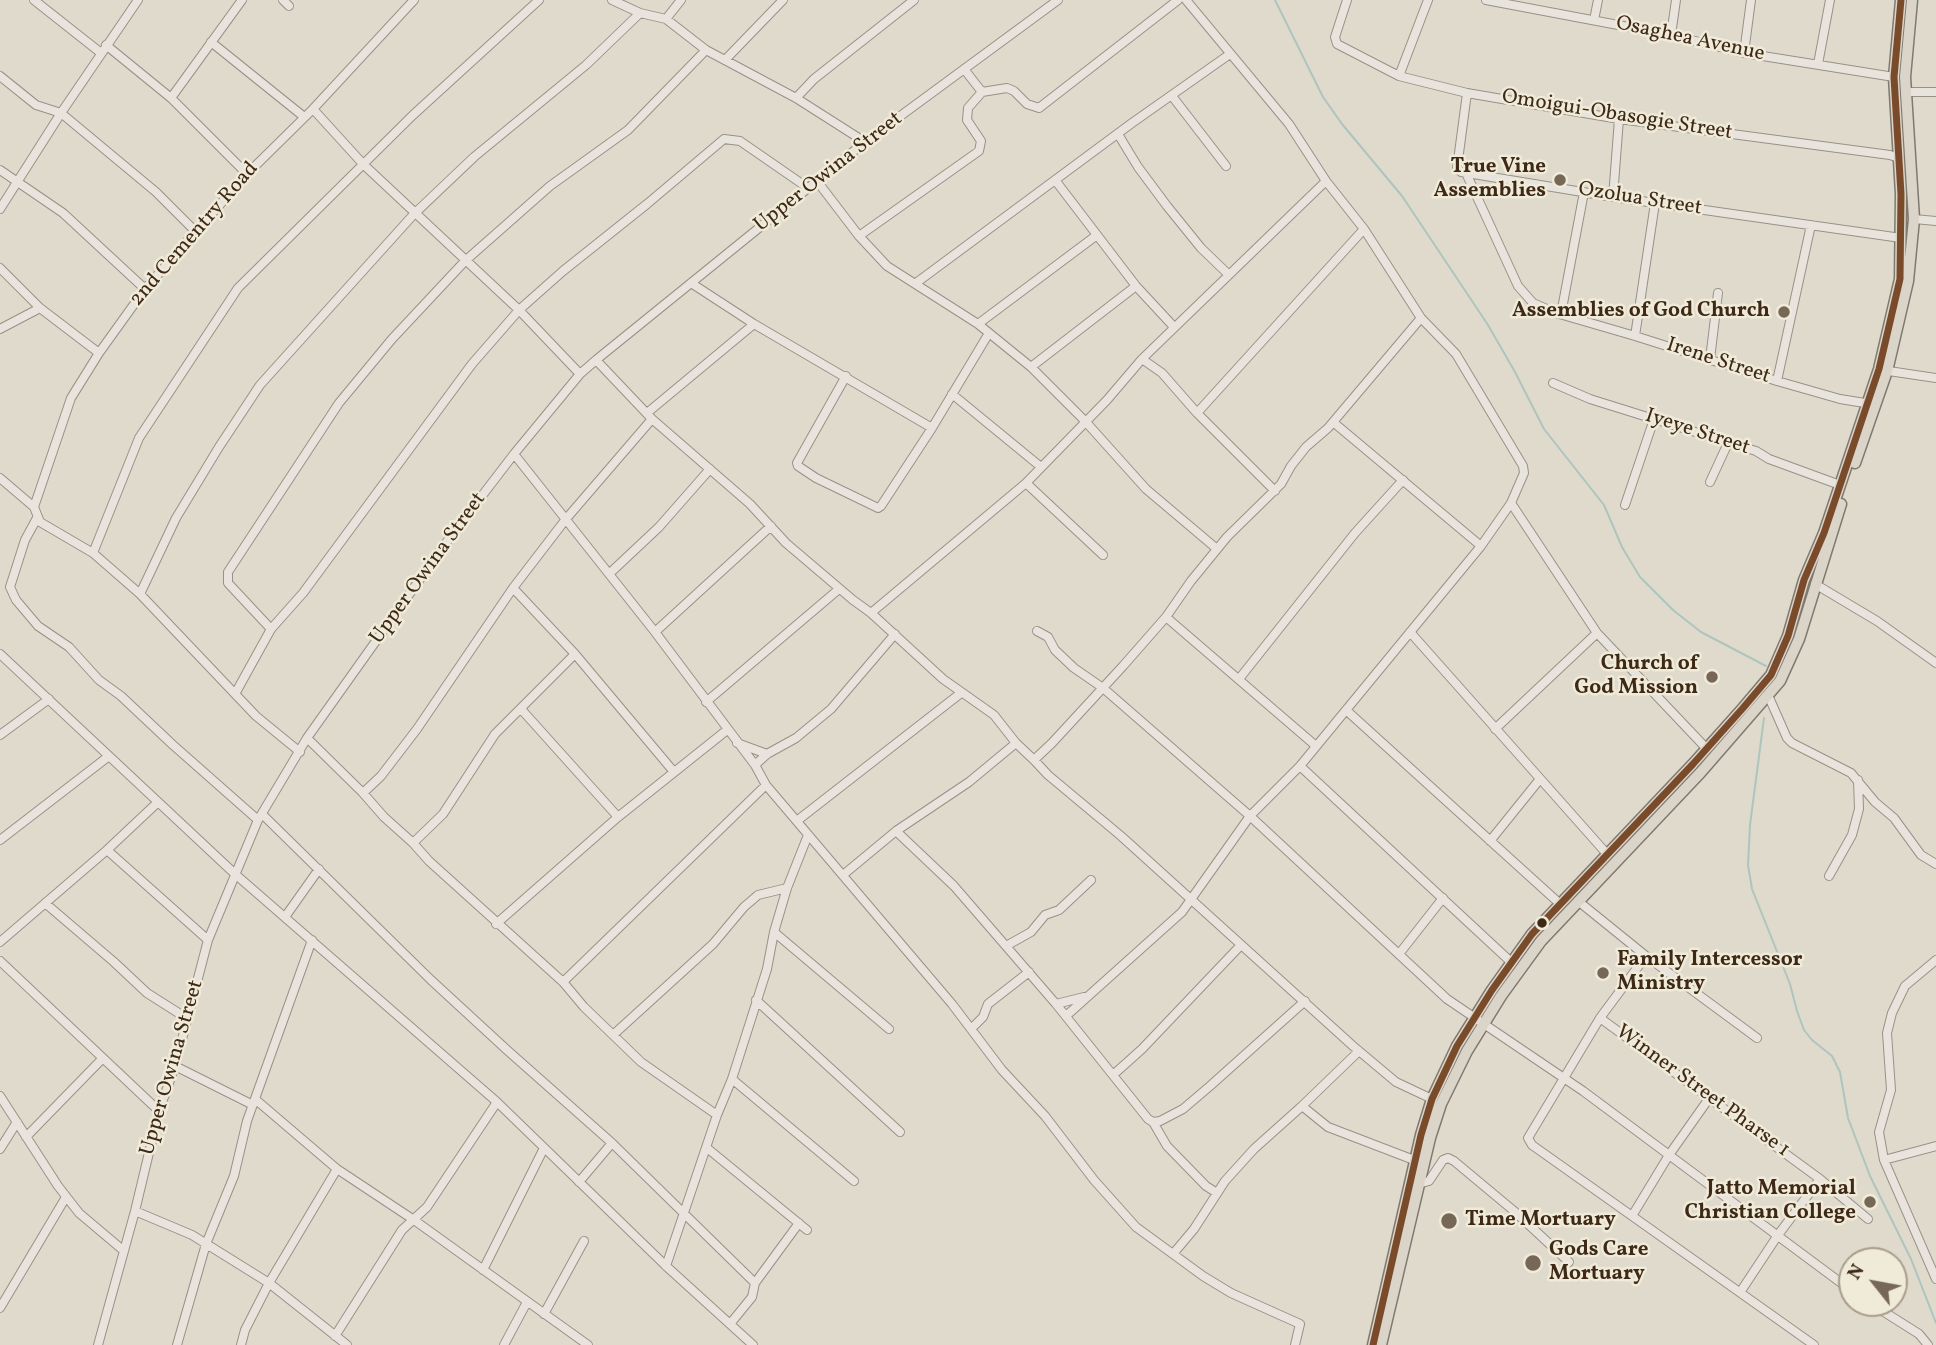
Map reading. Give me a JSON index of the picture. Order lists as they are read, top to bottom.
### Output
{
  "streets": {
    "street": [
      "Osaghea Avenue",
      "Omoigui-Obasogie Street",
      "Upper Owina Street",
      "Ozolua Street",
      "2nd Cementry Road",
      "Irene Street",
      "Iyeye Street",
      "Winner Street Pharse 1"
    ]
  },
  "crossings": [
    ["Ozolua Street", "Irene Street"]
  ],
  "places": [
    "True Vine Assemblies",
    "Assemblies of God Church",
    "Church of God Mission",
    "Family Intercessor Ministry",
    "Jatto Memorial Christian College",
    "Time Mortuary",
    "Gods Care Mortuary"
  ],
  "north": "top left"
}
